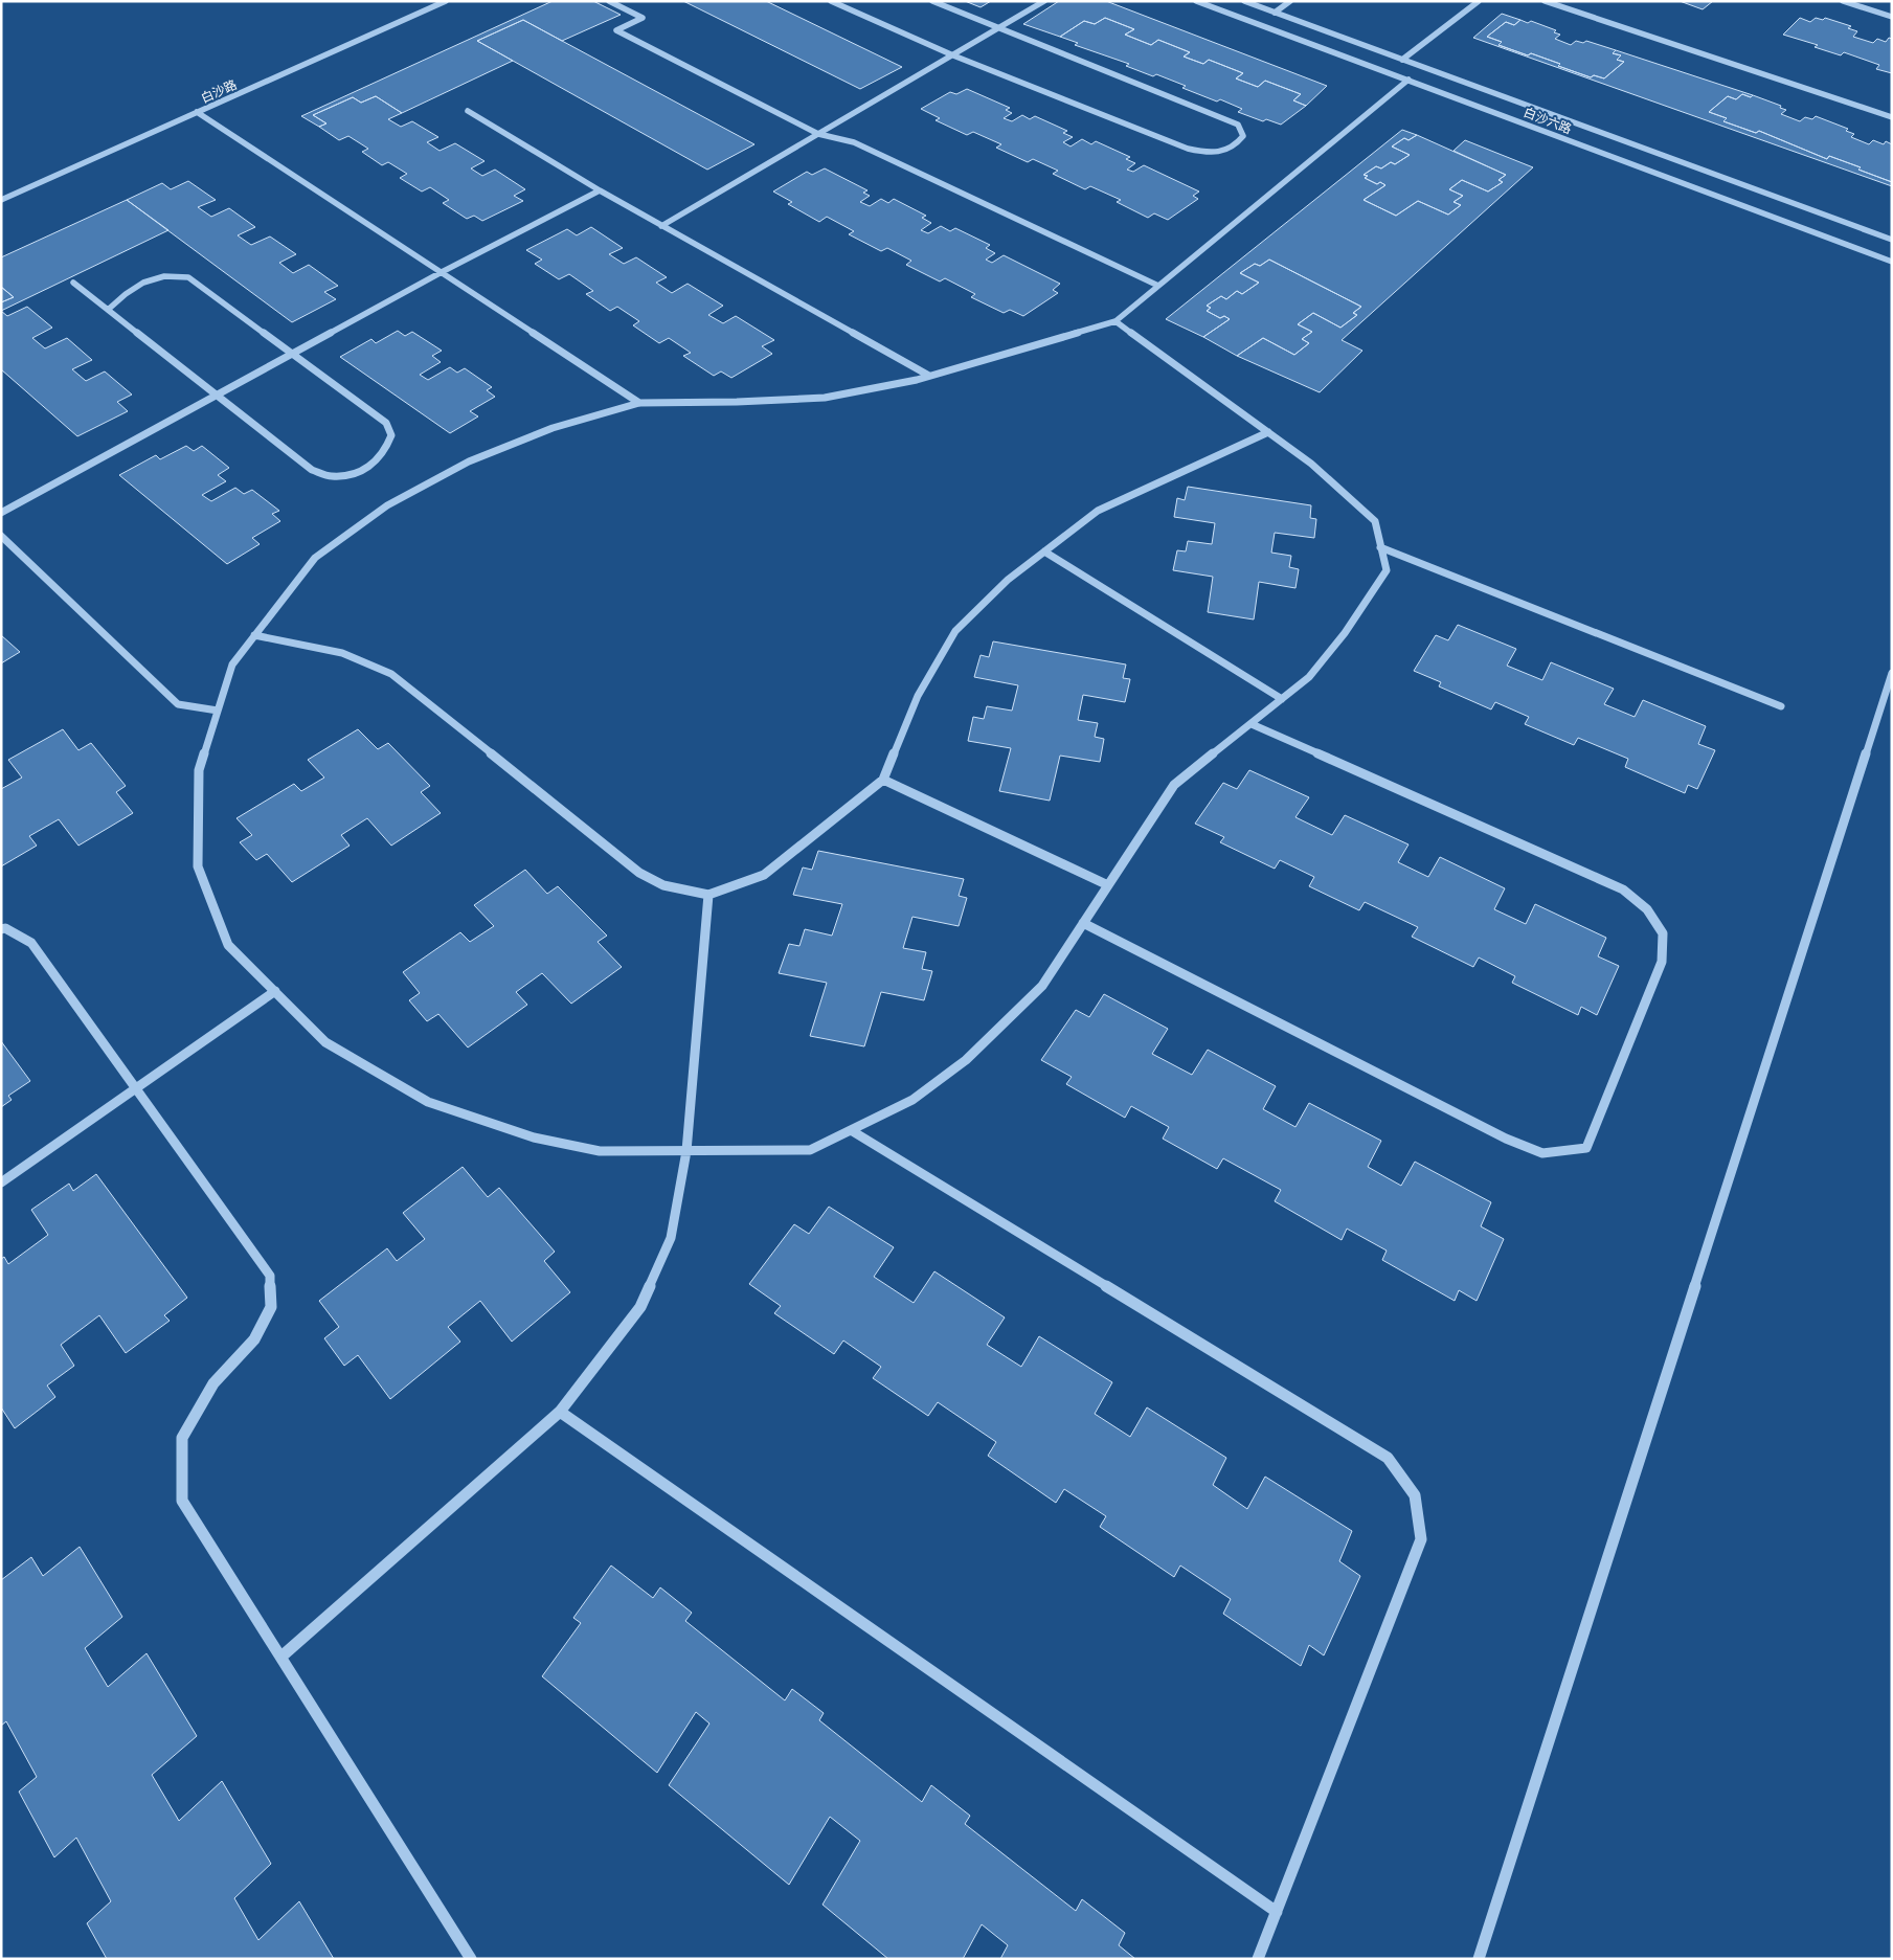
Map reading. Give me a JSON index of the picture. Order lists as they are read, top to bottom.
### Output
{
  "streets": {
    "street": ["白沙路", "白沙六路"]
  }
}
